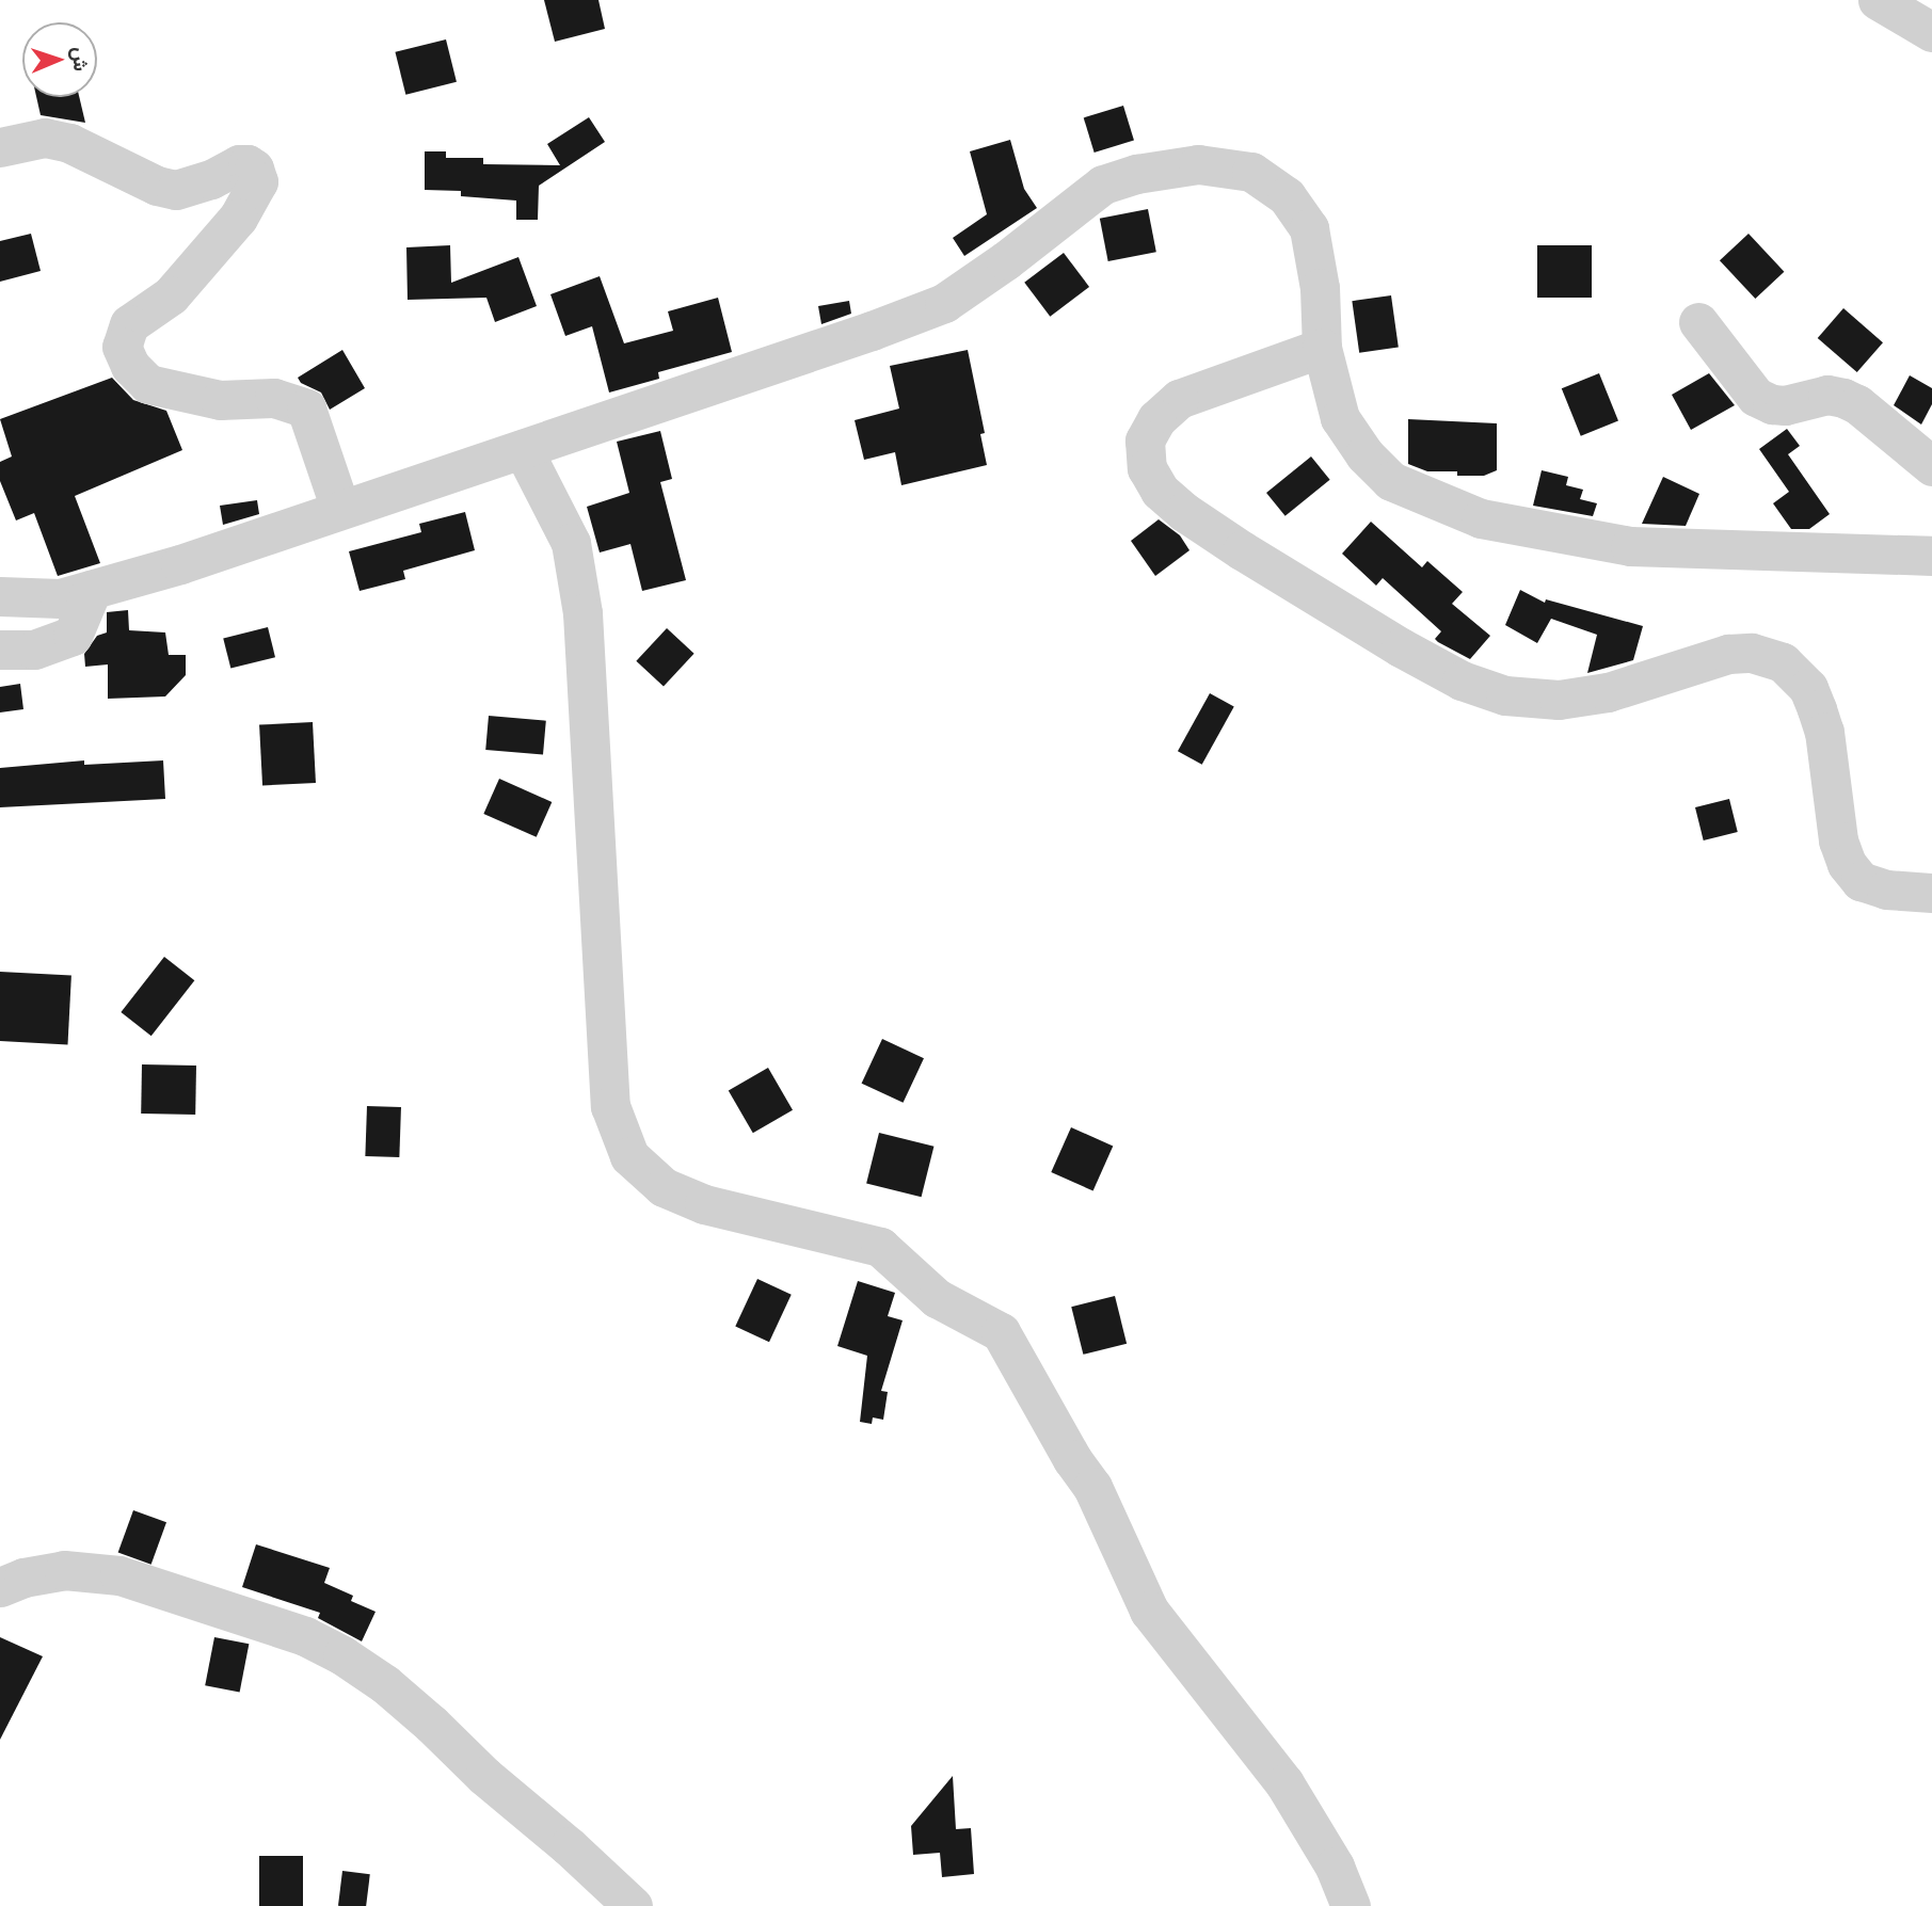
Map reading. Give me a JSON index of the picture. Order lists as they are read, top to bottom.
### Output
{
  "north": "right"
}
